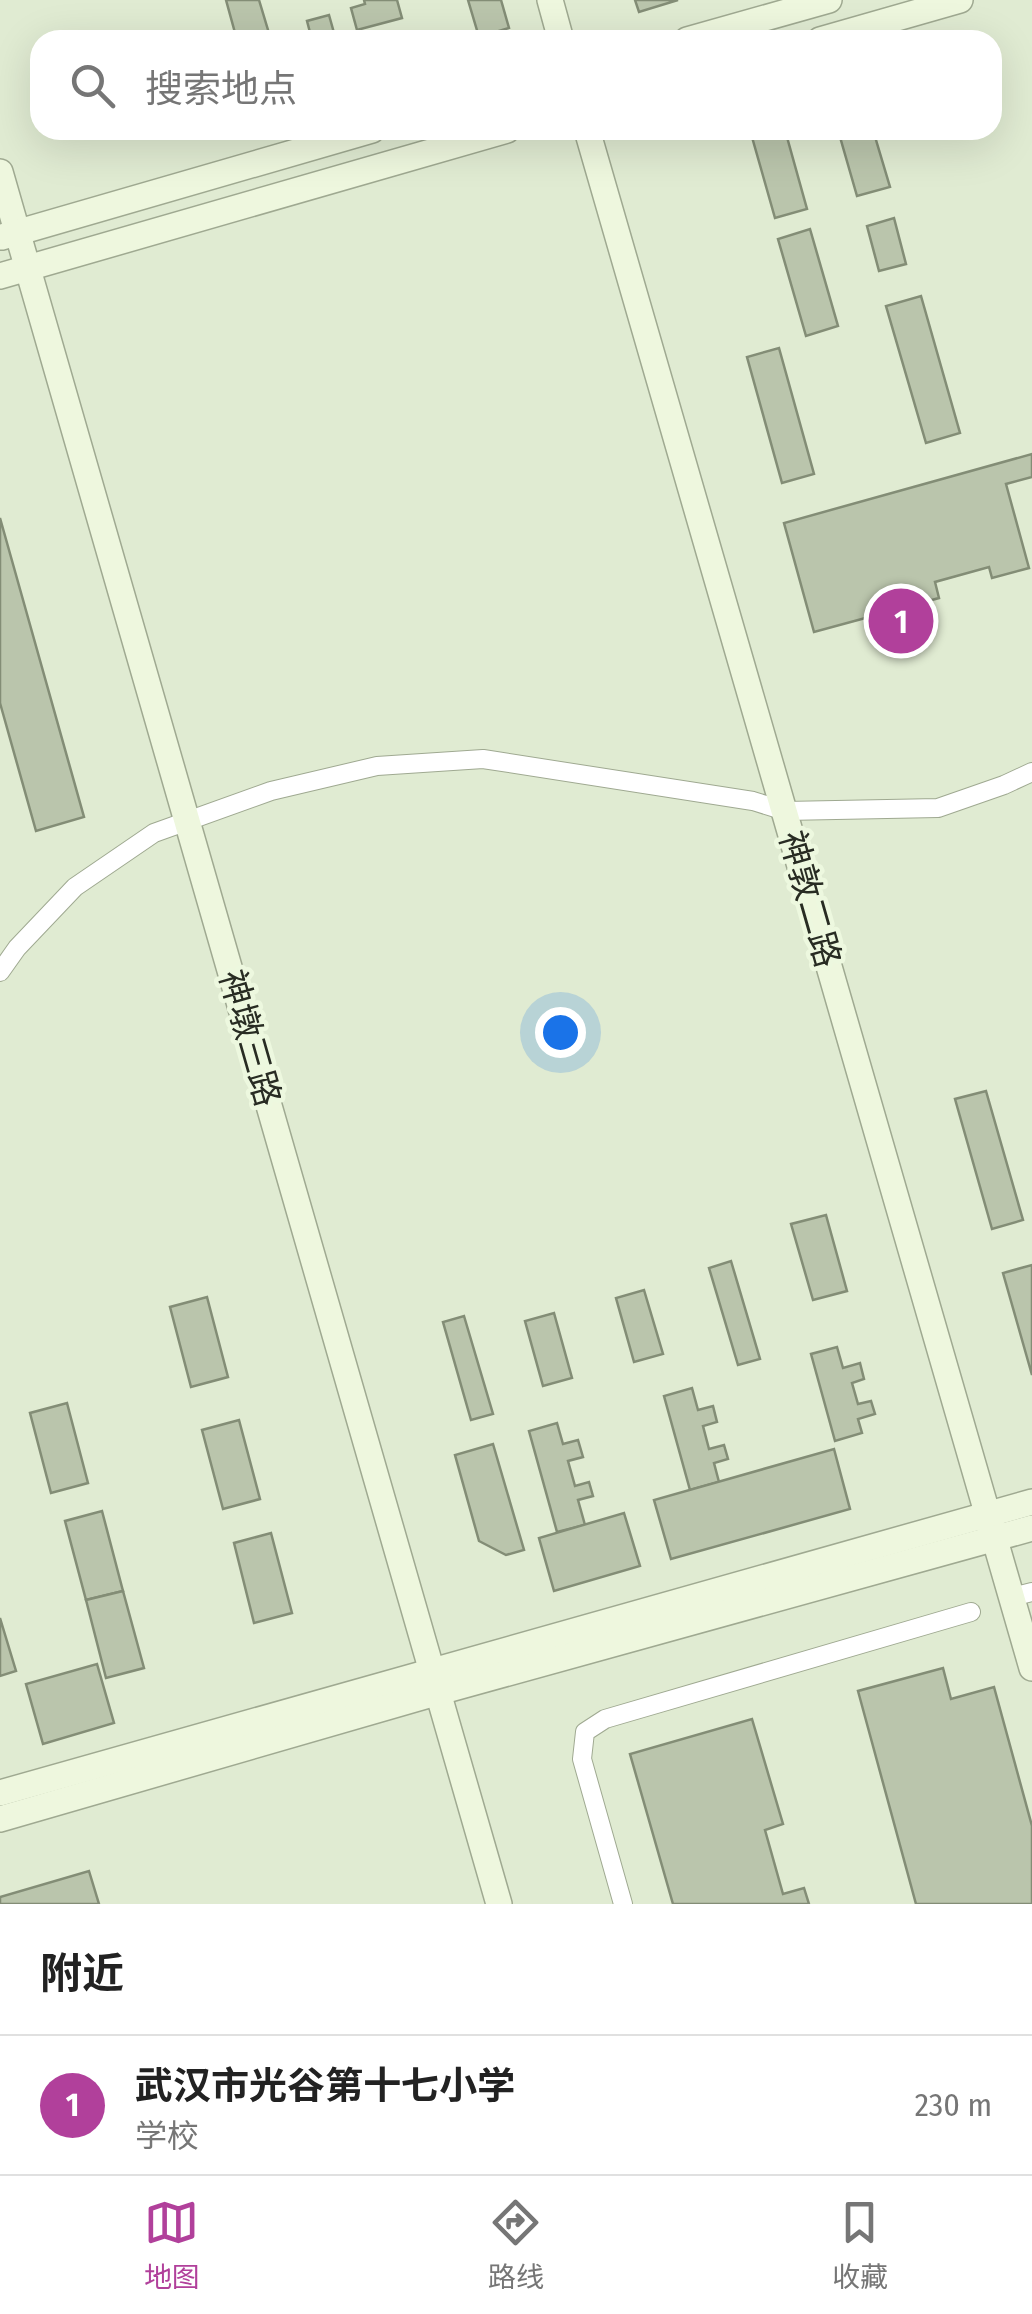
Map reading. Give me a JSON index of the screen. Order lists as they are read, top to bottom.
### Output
{
  "streets": {
    "street": ["神敦二路", "神墩三路"]
  },
  "page": {
    "search": "搜索地点",
    "pins": "1",
    "heading": "附近",
    "list": [
      {
        "mark": "1",
        "name": "武汉市光谷第十七小学",
        "note": "学校",
        "value": "230 m"
      }
    ],
    "nav": ["地图", "路线", "收藏"]
  }
}
